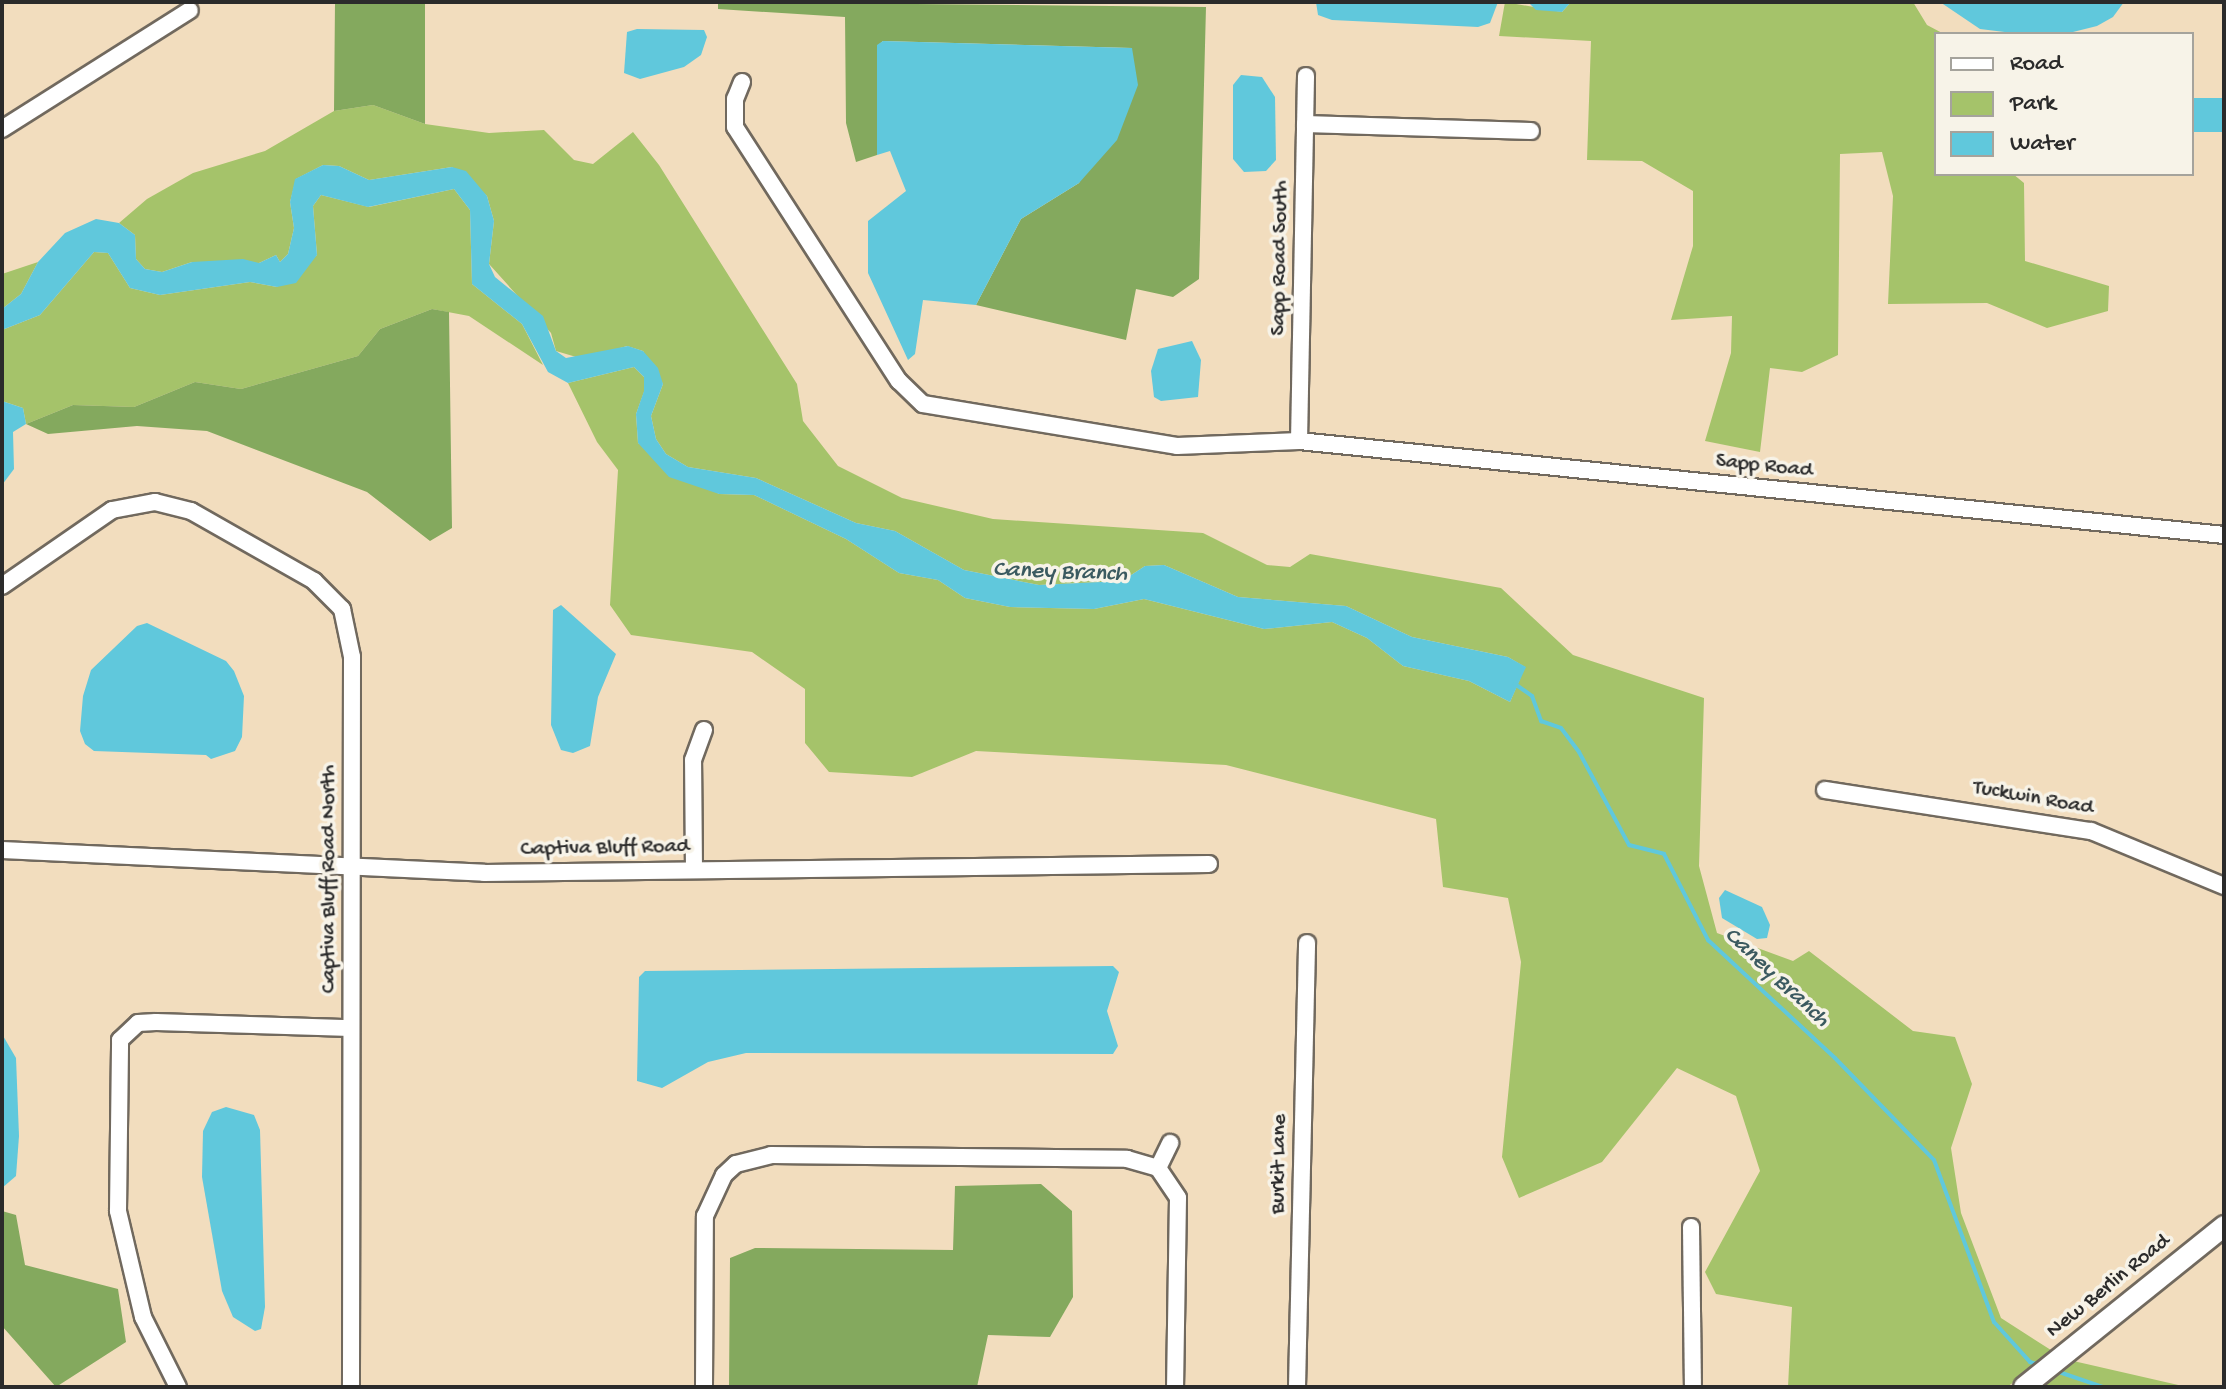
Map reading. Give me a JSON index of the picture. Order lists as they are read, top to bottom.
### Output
{
  "streets": {
    "main road": ["New Berlin Road"],
    "street": [
      "Sapp Road South",
      "Sapp Road",
      "Tuckwin Road",
      "Captiva Bluff Road",
      "Captiva Bluff Road North",
      "Burkit Lane"
    ]
  },
  "crossings": [
    ["Sapp Road South", "Sapp Road"],
    ["Captiva Bluff Road", "Captiva Bluff Road North"]
  ],
  "water": ["Caney Branch"],
  "legend": ["Road", "Park", "Water"]
}
